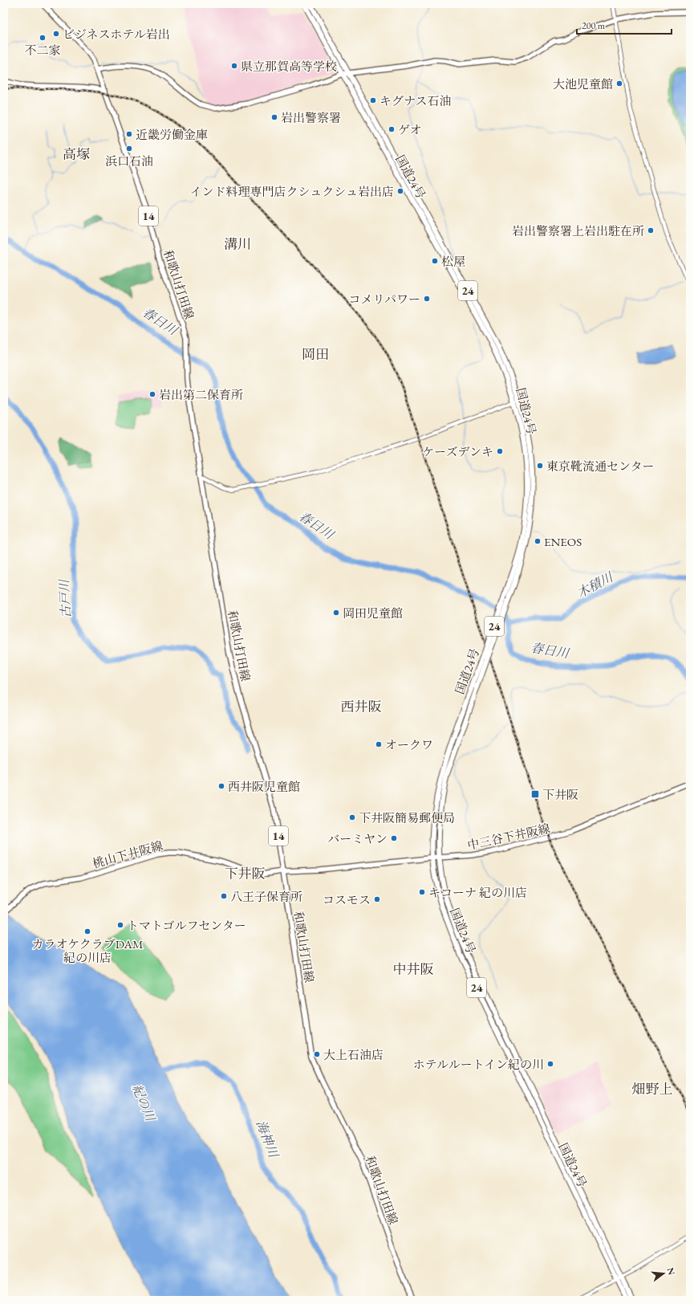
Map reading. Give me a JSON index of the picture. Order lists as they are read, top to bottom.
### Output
{
  "streets": {
    "highway": ["国道24号", "24"],
    "main road": [
      "14",
      "和歌山打田線",
      "中三谷下井阪線",
      "桃山下井阪線"
    ]
  },
  "crossings": [
    ["国道24号", "中三谷下井阪線"],
    ["和歌山打田線", "中三谷下井阪線"],
    ["和歌山打田線", "桃山下井阪線"],
    ["中三谷下井阪線", "桃山下井阪線"]
  ],
  "districts": [
    "高塚",
    "溝川",
    "岡田",
    "西井阪",
    "下井阪",
    "中井阪",
    "畑野上"
  ],
  "water": [
    "春日川",
    "木積川",
    "古戸川",
    "紀の川",
    "海神川"
  ],
  "places": {
    "other": [
      "ビジネスホテル岩出",
      "不二家",
      "県立那賀高等学校",
      "大池児童館",
      "キグナス石油",
      "岩出警察署",
      "ゲオ",
      "近畿労働金庫",
      "浜口石油",
      "インド料理専門店クシュクシュ岩出店",
      "岩出警察署上岩出駐在所",
      "松屋",
      "コメリパワー",
      "岩出第二保育所",
      "ケーズデンキ",
      "東京靴流通センター",
      "ENEOS",
      "岡田児童館",
      "オークワ",
      "西井阪児童館",
      "下井阪簡易郵便局",
      "バーミヤン",
      "キコーナ 紀の川店",
      "八王子保育所",
      "コスモス",
      "トマトゴルフセンター",
      "カラオケクラブDAM 紀の川店",
      "大上石油店",
      "ホテルルートイン紀の川"
    ],
    "transit": ["下井阪"]
  },
  "scale_bar": "200 m",
  "north": "right"
}
